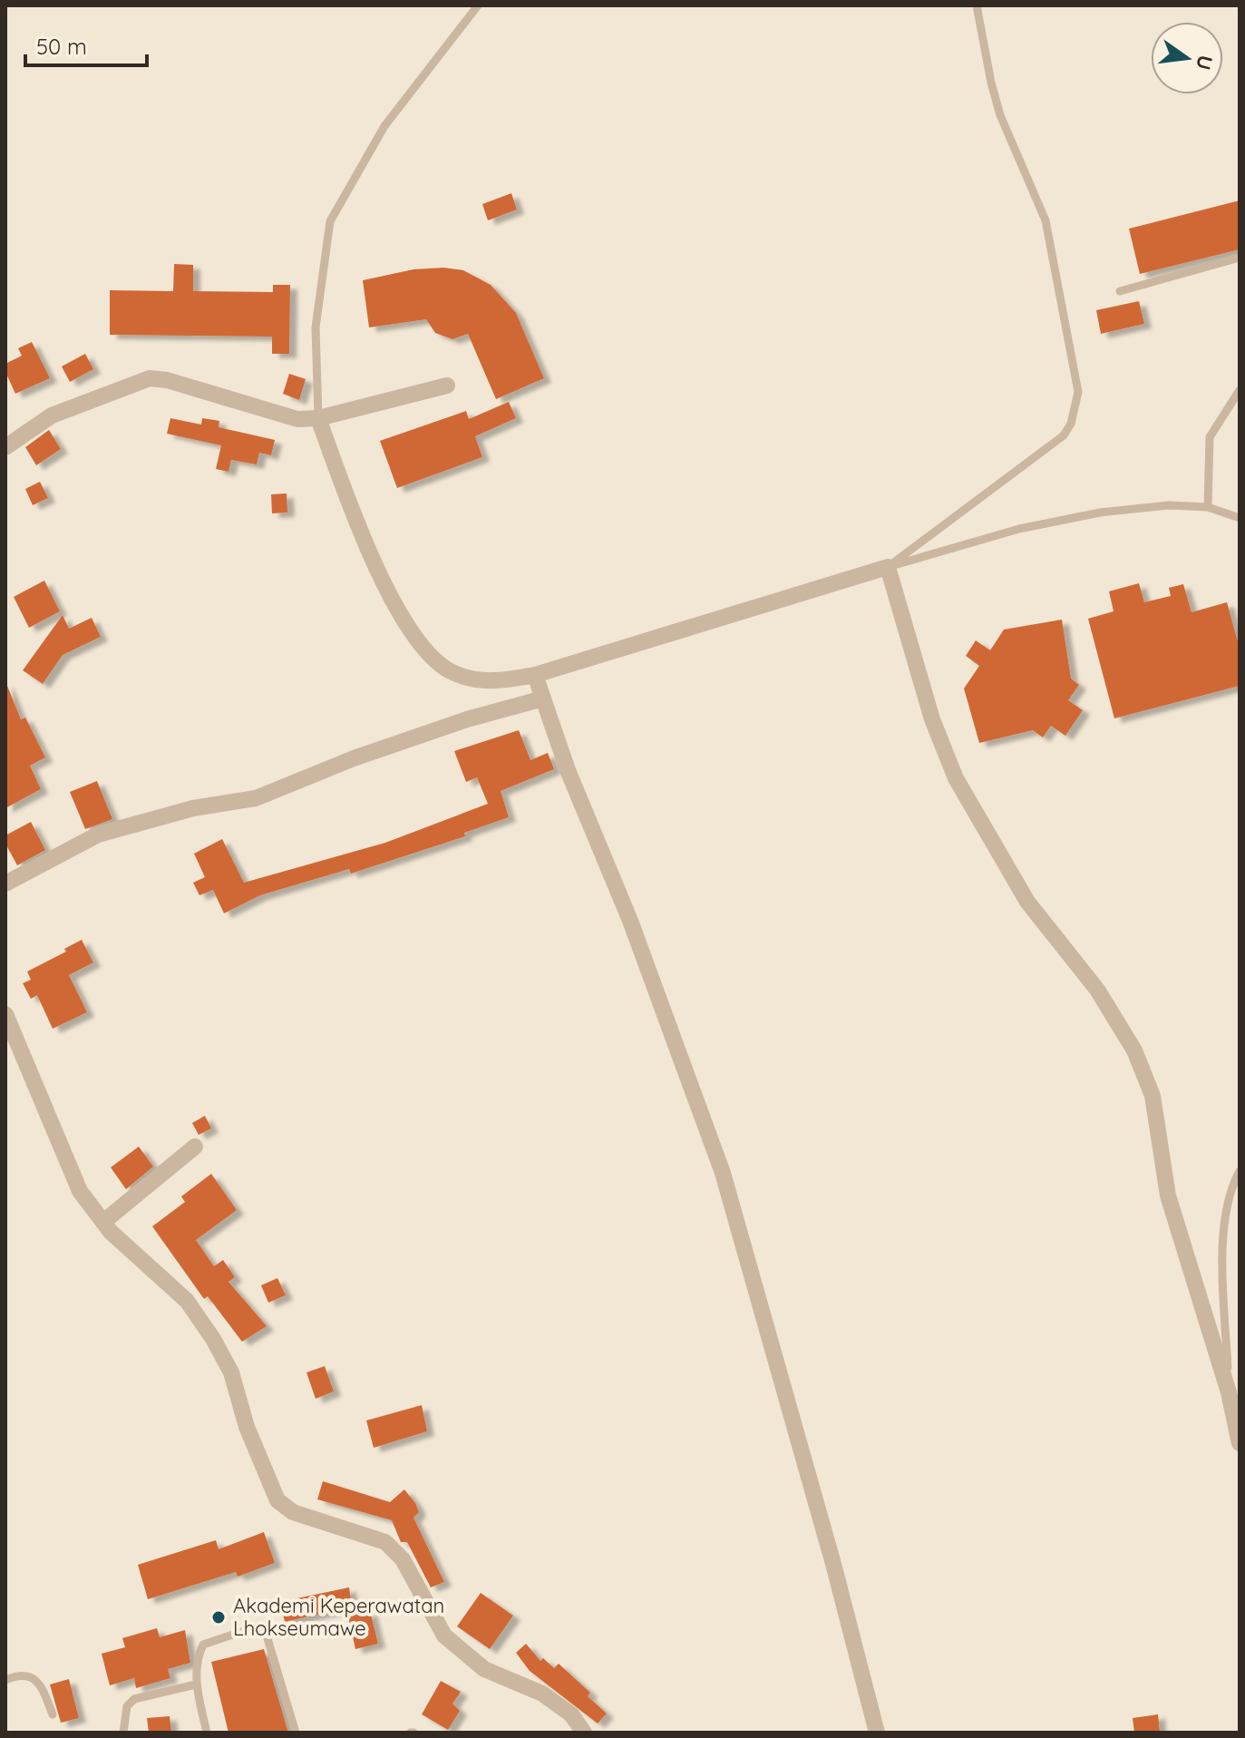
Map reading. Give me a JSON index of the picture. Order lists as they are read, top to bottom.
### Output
{
  "places": ["Akademi Keperawatan Lhokseumawe"],
  "scale_bar": "50 m",
  "north": "right"
}
